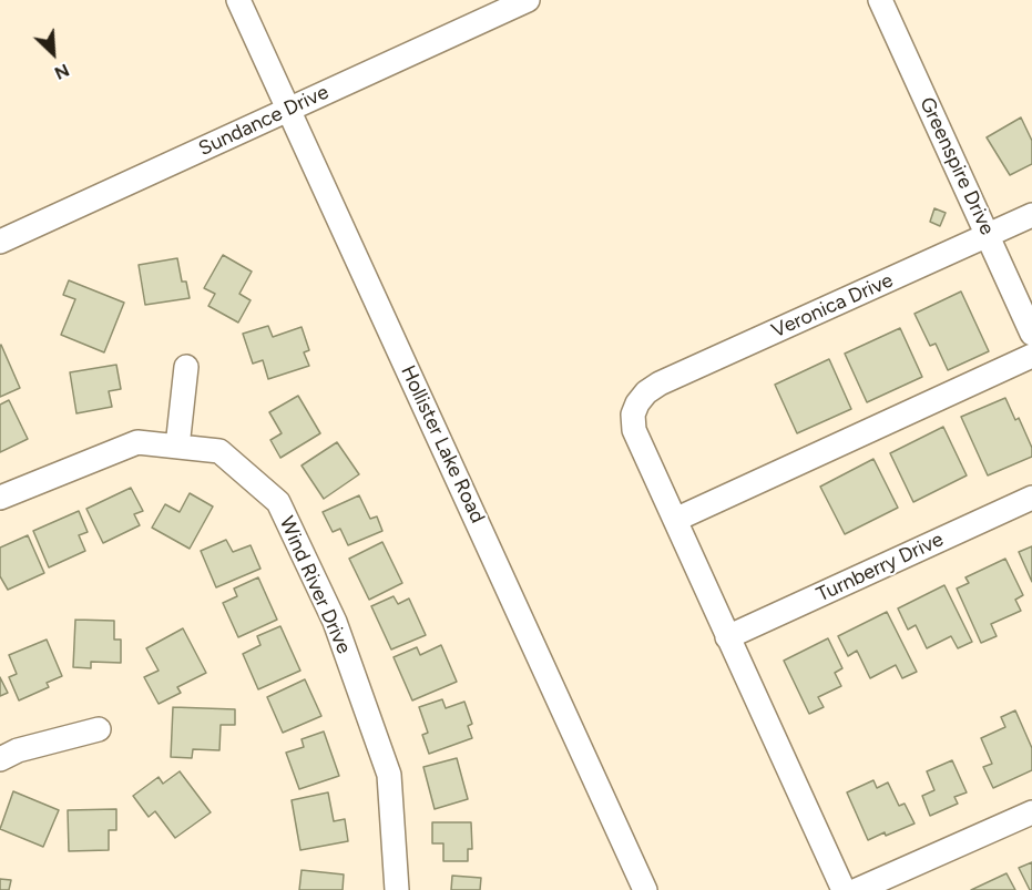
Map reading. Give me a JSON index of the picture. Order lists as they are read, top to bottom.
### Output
{
  "streets": {
    "street": [
      "Sundance Drive",
      "Greenspire Drive",
      "Veronica Drive",
      "Hollister Lake Road",
      "Turnberry Drive",
      "Wind River Drive"
    ]
  },
  "crossings": [
    ["Sundance Drive", "Hollister Lake Road"],
    ["Greenspire Drive", "Veronica Drive"]
  ],
  "north": "bottom right"
}
